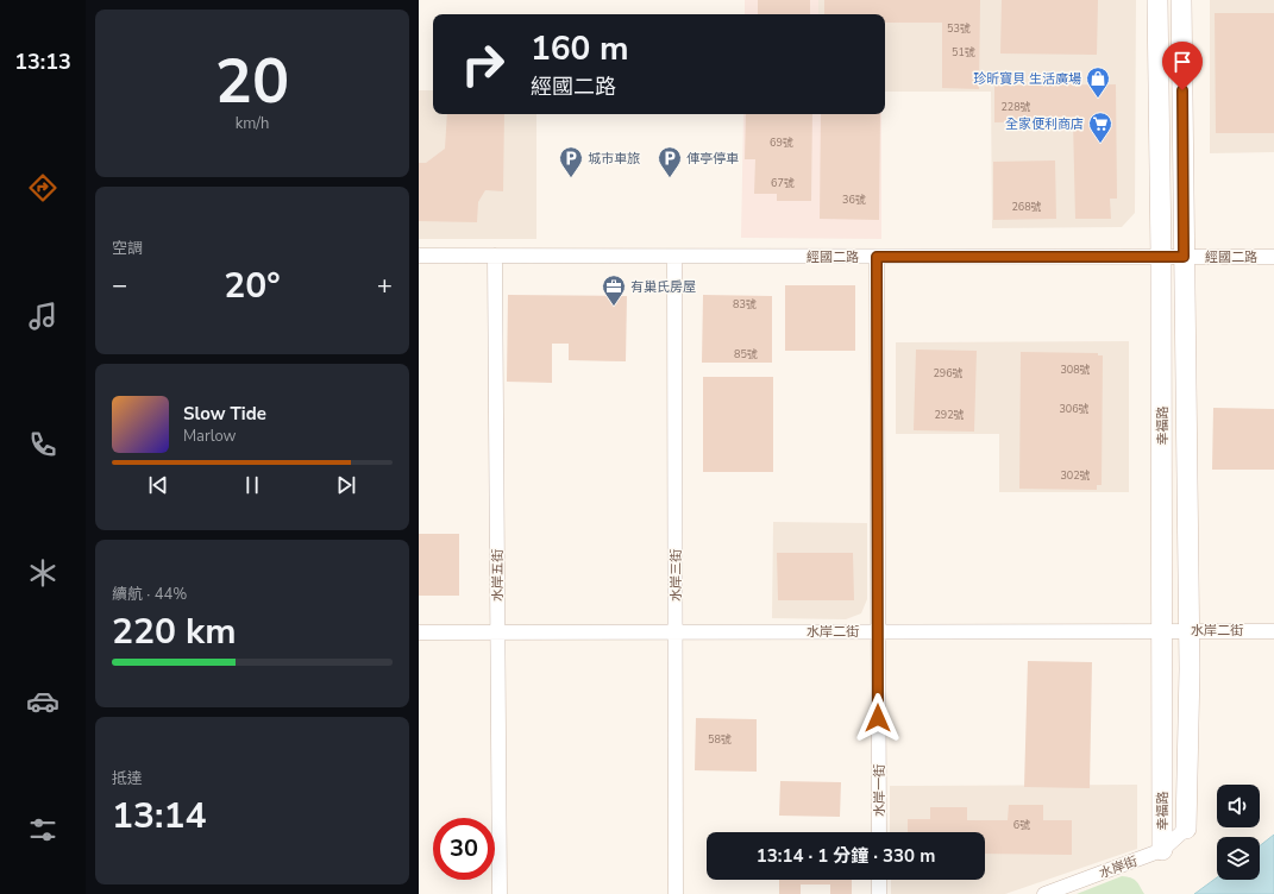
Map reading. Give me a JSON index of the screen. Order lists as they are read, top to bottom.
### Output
{
  "streets": {
    "street": [
      "經國二路",
      "幸福路",
      "水岸五街",
      "水岸三街",
      "水岸二街",
      "水岸一街",
      "水岸街"
    ]
  },
  "crossings": [
    ["經國二路", "幸福路"],
    ["經國二路", "水岸五街"],
    ["經國二路", "水岸三街"],
    ["經國二路", "水岸一街"],
    ["幸福路", "水岸二街"],
    ["幸福路", "水岸街"],
    ["水岸五街", "水岸二街"],
    ["水岸三街", "水岸二街"],
    ["水岸二街", "水岸一街"]
  ],
  "places": {
    "shop": ["珍昕寶貝 生活廣場"],
    "supermarket": ["全家便利商店"],
    "parking": ["城市車旅", "俥亭停車"],
    "office": ["有巢氏房屋"]
  },
  "house_numbers": [
    "53號",
    "51號",
    "228號",
    "69號",
    "67號",
    "36號",
    "268號",
    "83號",
    "85號",
    "308號",
    "296號",
    "306號",
    "292號",
    "302號",
    "58號",
    "6號"
  ],
  "page": {
    "tabs": "13:13",
    "tile": [
      ["20", "km/h"],
      "空調",
      ["續航 · 44%", "220 km"],
      ["抵達", "13:14"]
    ],
    "turn": ["160 m", "經國二路"],
    "heat": ["−", "20°", "+"],
    "song": ["Slow Tide", "Marlow"],
    "limit": "30",
    "trip": "13:14 · 1 分鐘 · 330 m"
  }
}
